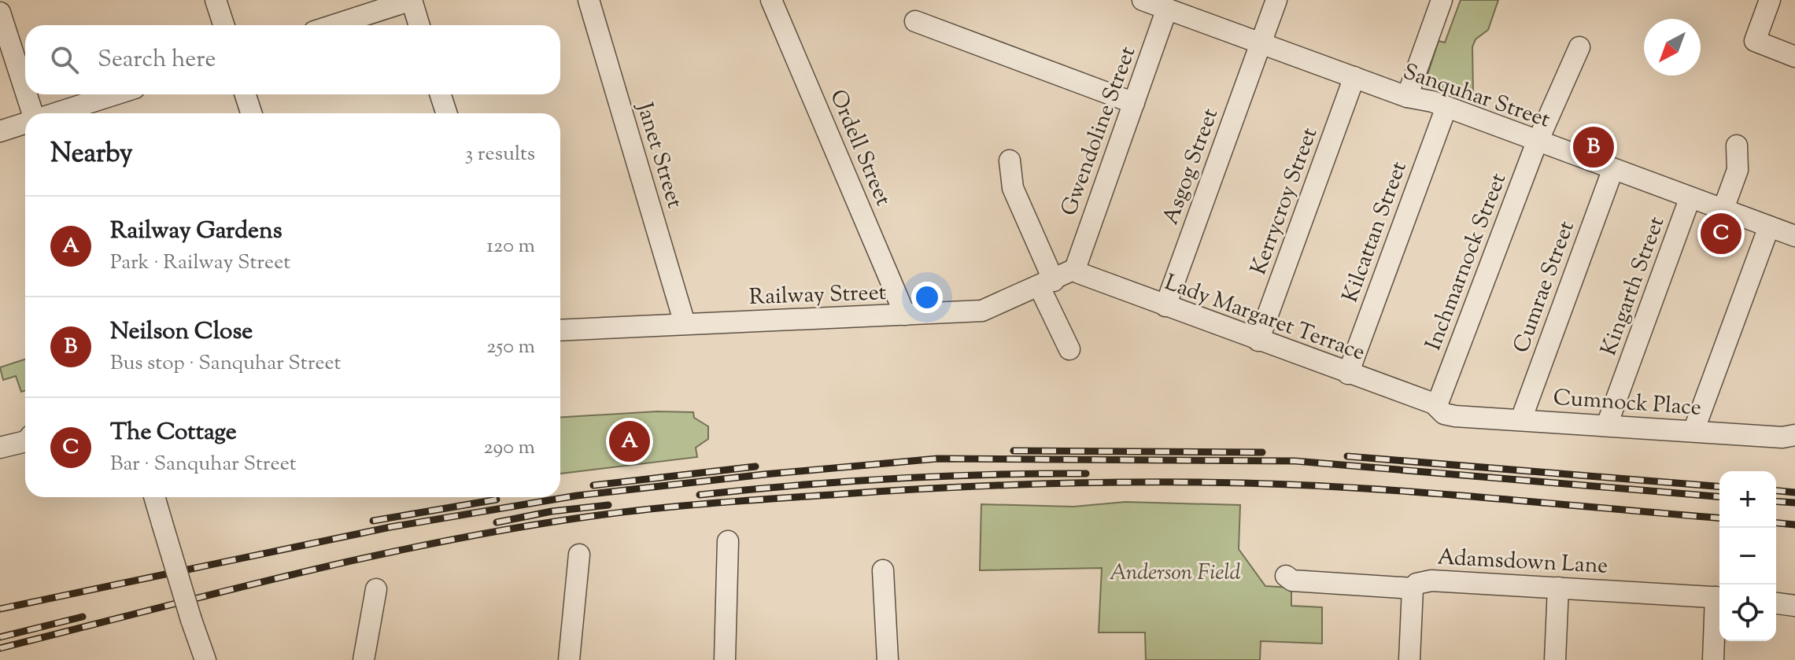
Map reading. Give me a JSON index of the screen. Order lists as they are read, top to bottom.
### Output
{
  "streets": {
    "street": [
      "Sanquhar Street",
      "Gwendoline Street",
      "Ordell Street",
      "Janet Street",
      "Asgog Street",
      "Kerrycroy Street",
      "Kilcattan Street",
      "Inchmarnock Street",
      "Kingarth Street",
      "Cumrae Street",
      "Railway Street",
      "Lady Margaret Terrace",
      "Cumnock Place",
      "Adamsdown Lane"
    ]
  },
  "crossings": [
    ["Sanquhar Street", "Gwendoline Street"],
    ["Sanquhar Street", "Asgog Street"],
    ["Sanquhar Street", "Kerrycroy Street"],
    ["Sanquhar Street", "Kilcattan Street"],
    ["Sanquhar Street", "Inchmarnock Street"],
    ["Sanquhar Street", "Kingarth Street"],
    ["Sanquhar Street", "Cumrae Street"],
    ["Gwendoline Street", "Railway Street"],
    ["Gwendoline Street", "Lady Margaret Terrace"],
    ["Ordell Street", "Railway Street"],
    ["Janet Street", "Railway Street"],
    ["Asgog Street", "Lady Margaret Terrace"],
    ["Kerrycroy Street", "Lady Margaret Terrace"],
    ["Kilcattan Street", "Lady Margaret Terrace"],
    ["Inchmarnock Street", "Lady Margaret Terrace"],
    ["Kingarth Street", "Cumnock Place"],
    ["Cumrae Street", "Cumnock Place"],
    ["Railway Street", "Lady Margaret Terrace"],
    ["Lady Margaret Terrace", "Cumnock Place"]
  ],
  "parks": ["Anderson Field"],
  "north": "bottom left",
  "page": {
    "search": "Search here",
    "heading": ["Nearby", "3 results"],
    "pins": ["B", "C", "A"],
    "list": [
      {
        "mark": "A",
        "name": "Railway Gardens",
        "note": "Park · Railway Street",
        "value": "120 m"
      },
      {
        "mark": "B",
        "name": "Neilson Close",
        "note": "Bus stop · Sanquhar Street",
        "value": "250 m"
      },
      {
        "mark": "C",
        "name": "The Cottage",
        "note": "Bar · Sanquhar Street",
        "value": "290 m"
      }
    ],
    "map_buttons": ["+", "−"]
  }
}
